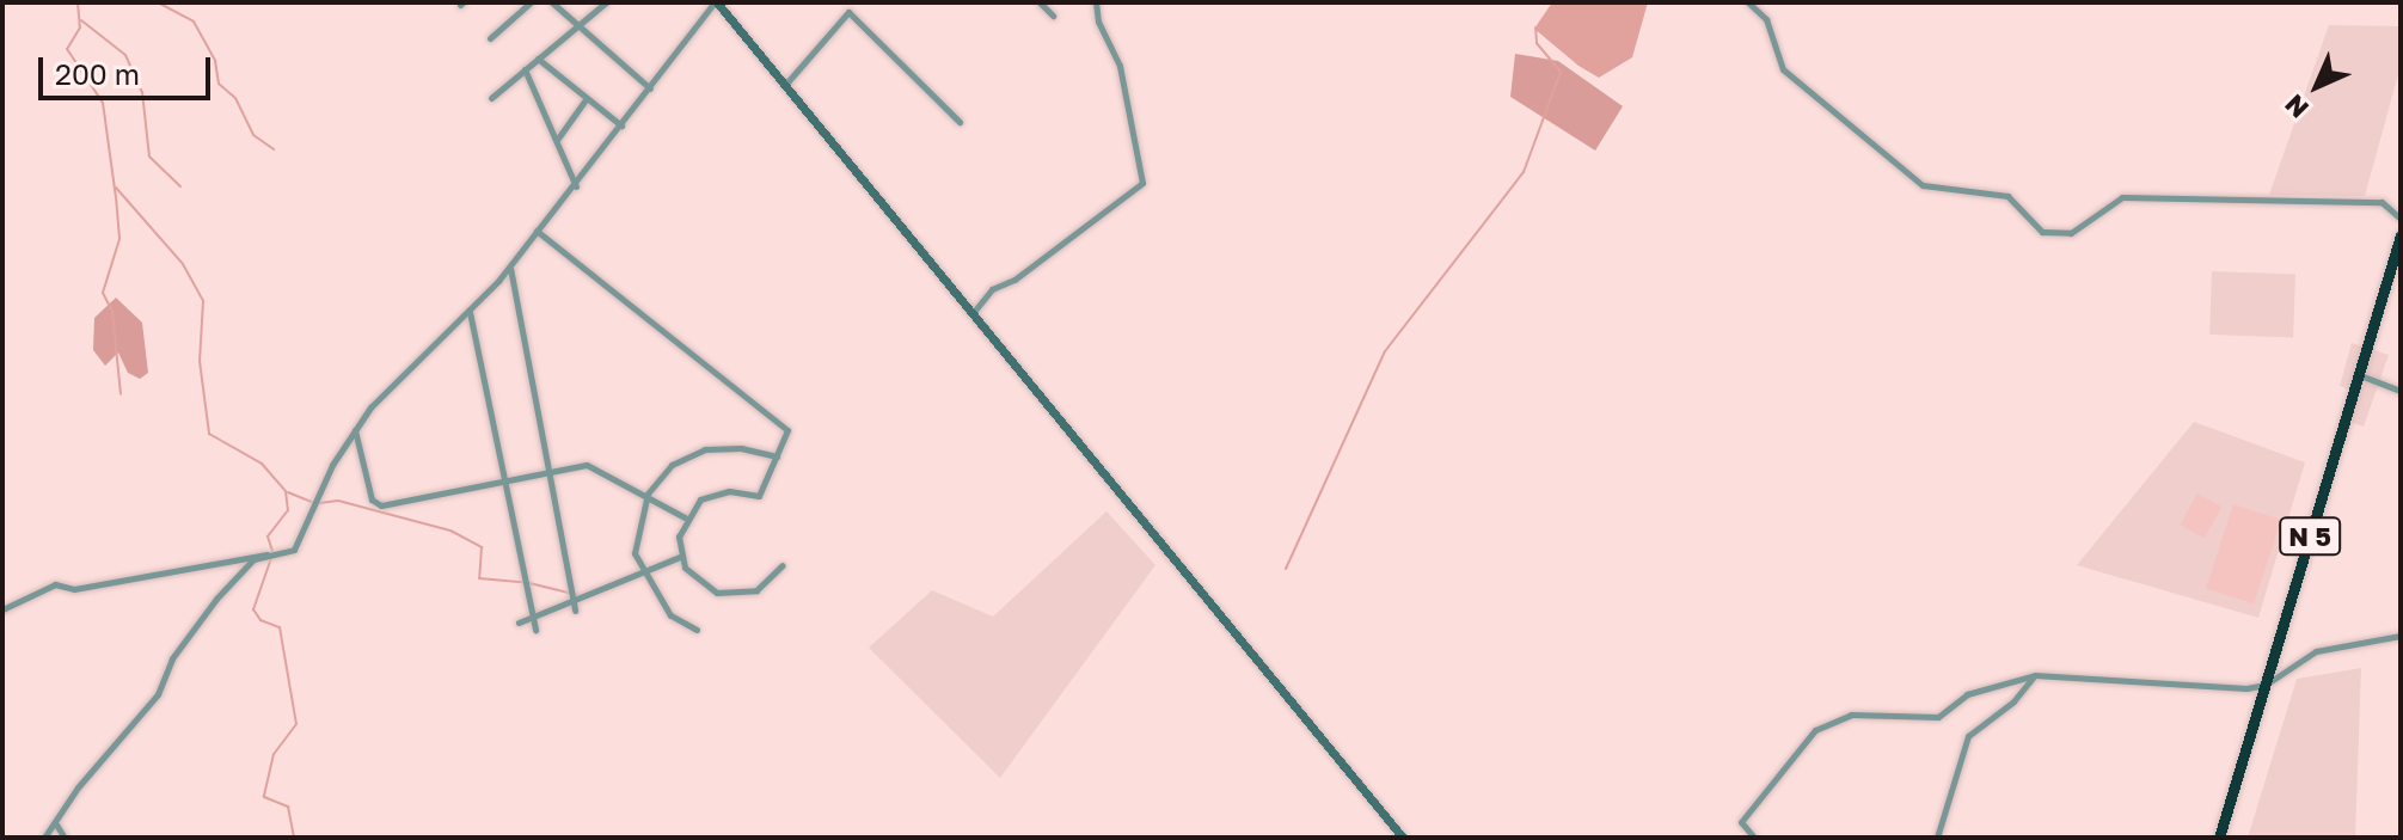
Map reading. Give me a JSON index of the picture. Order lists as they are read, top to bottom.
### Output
{
  "streets": {
    "highway": ["N 5"]
  },
  "scale_bar": "200 m",
  "north": "bottom left"
}
